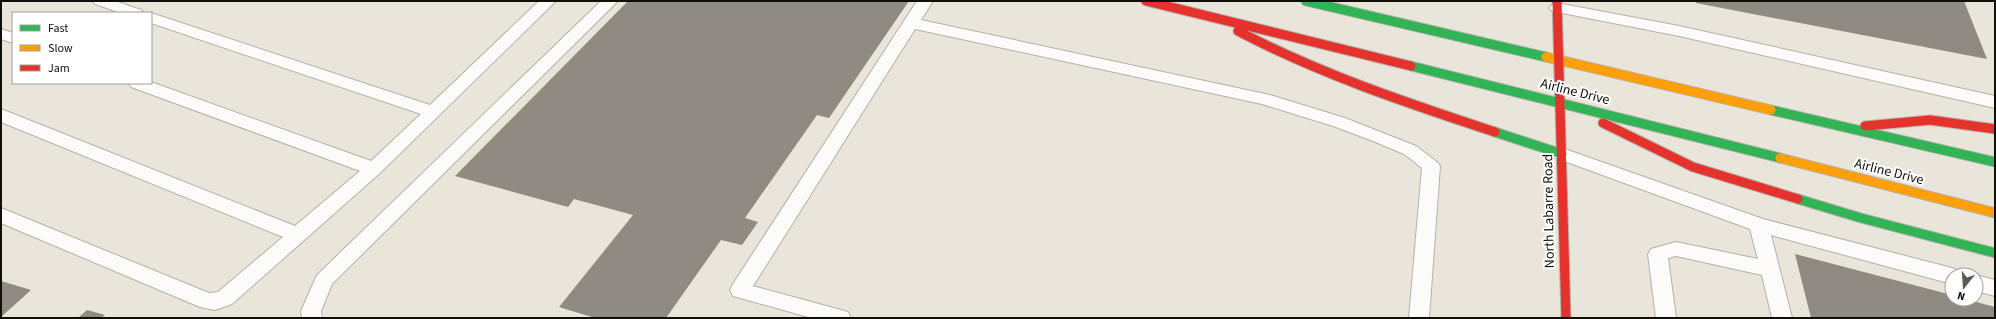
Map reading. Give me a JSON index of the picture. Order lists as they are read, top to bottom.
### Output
{
  "streets": {
    "main road": ["Airline Drive", "North Labarre Road"]
  },
  "crossings": [
    ["Airline Drive", "North Labarre Road"]
  ],
  "legend": ["Fast", "Slow", "Jam"],
  "north": "bottom"
}
